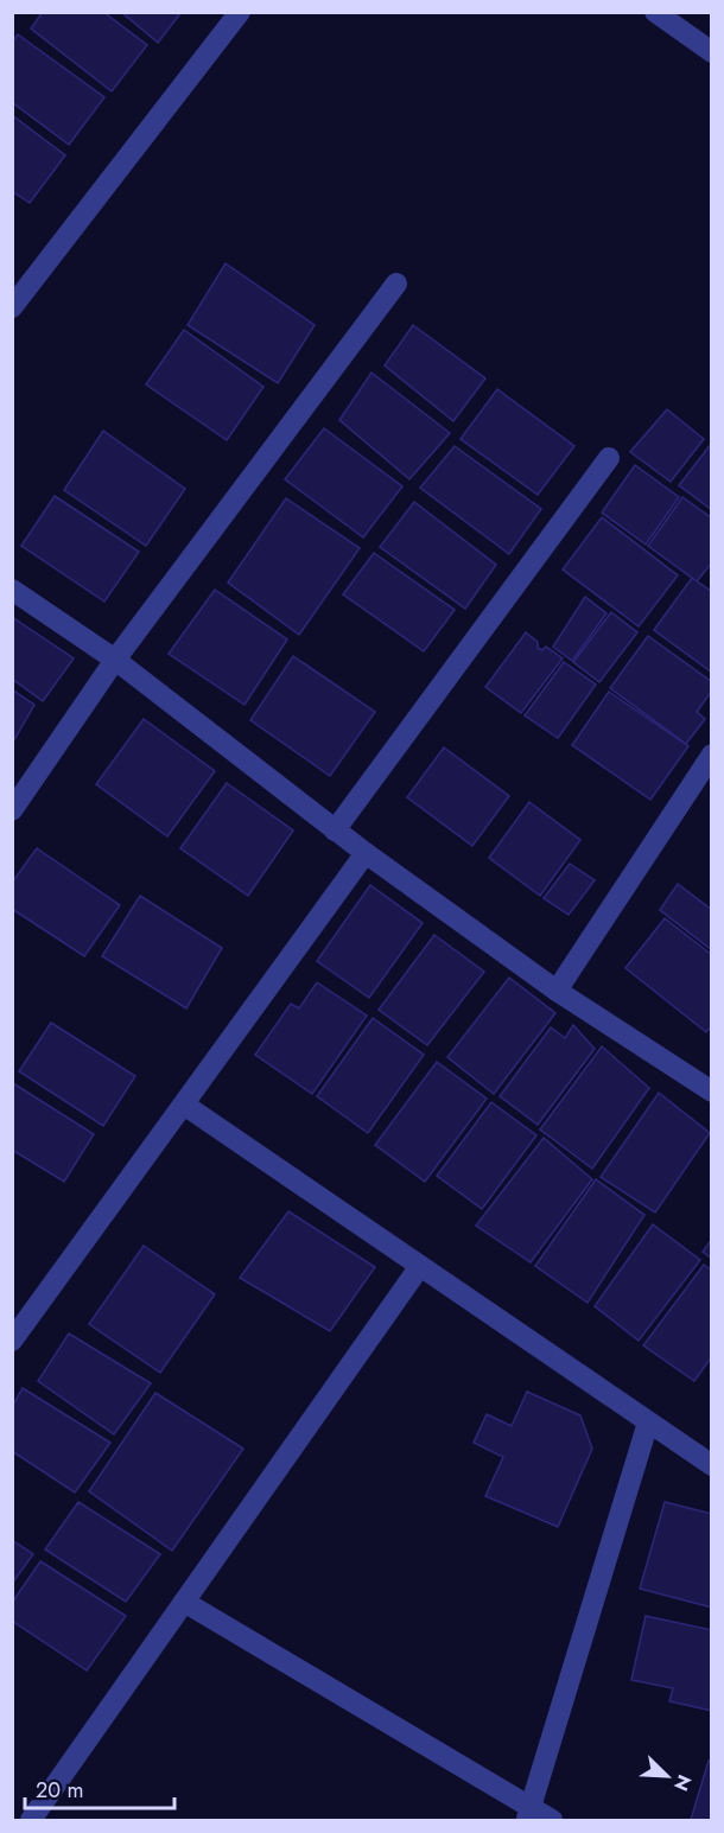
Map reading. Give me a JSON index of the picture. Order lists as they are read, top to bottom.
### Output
{
  "scale_bar": "20 m",
  "north": "bottom right"
}
